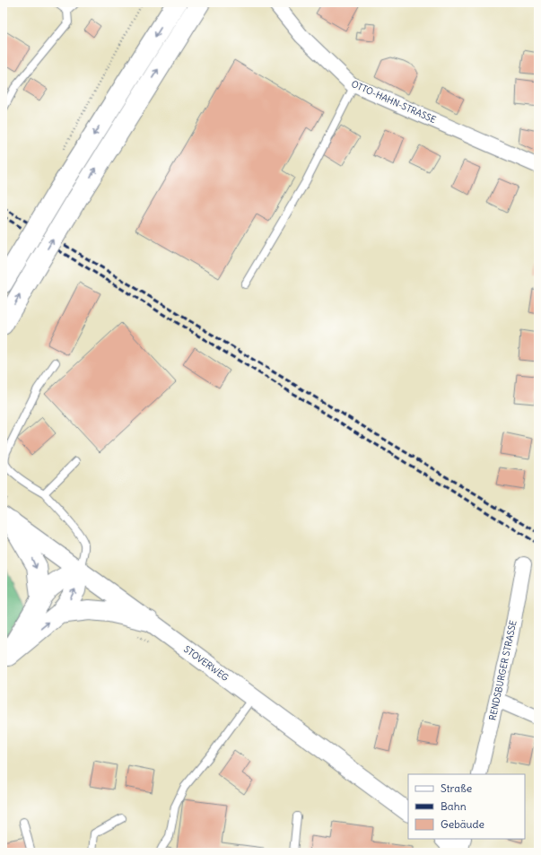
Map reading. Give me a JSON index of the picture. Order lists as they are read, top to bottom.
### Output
{
  "streets": {
    "street": ["OTTO-HAHN-STRASSE", "STOVERWEG", "RENDSBURGER STRASSE"]
  },
  "legend": ["Straße", "Bahn", "Gebäude"]
}
